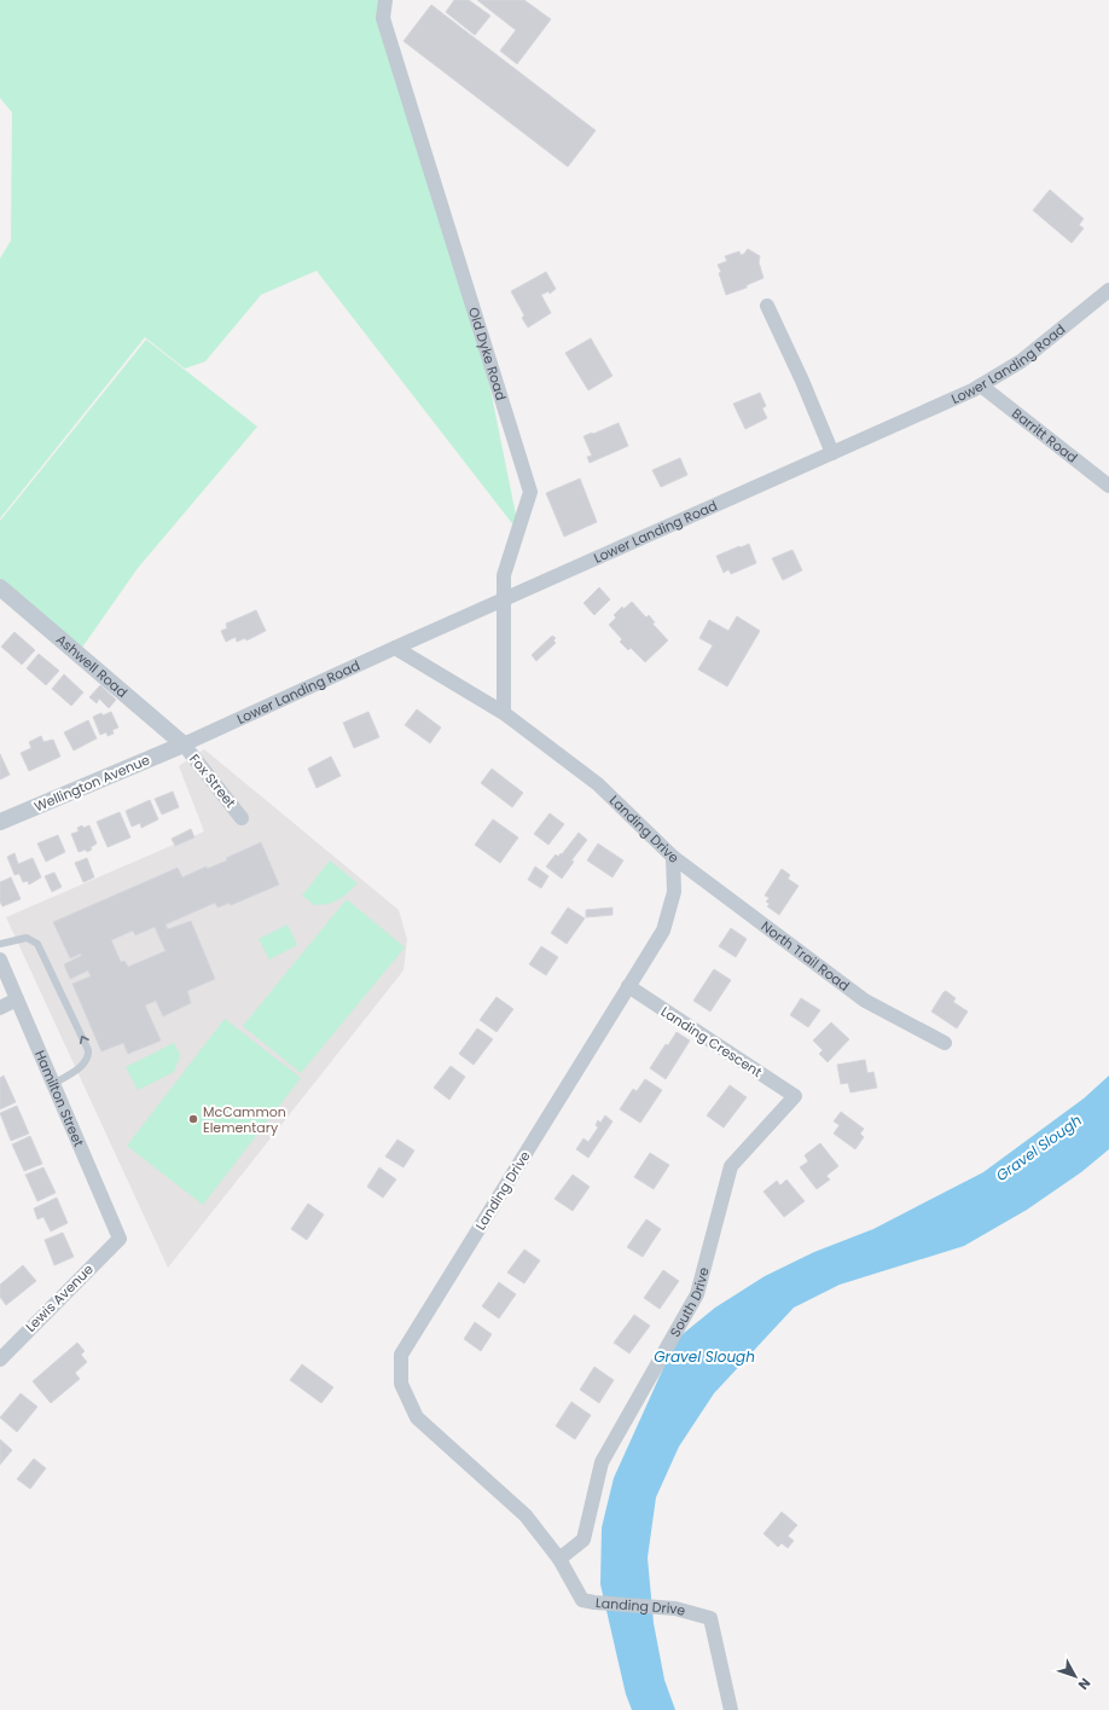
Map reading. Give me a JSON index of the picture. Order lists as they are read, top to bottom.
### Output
{
  "streets": {
    "street": [
      "Old Dyke Road",
      "Lower Landing Road",
      "Barritt Road",
      "Ashwell Road",
      "Fox Street",
      "Wellington Avenue",
      "Landing Drive",
      "North Trail Road",
      "Landing Crescent",
      "Hamilton Street",
      "Lewis Avenue",
      "South Drive"
    ]
  },
  "crossings": [
    ["Old Dyke Road", "Lower Landing Road"],
    ["Old Dyke Road", "Landing Drive"],
    ["Lower Landing Road", "Barritt Road"],
    ["Lower Landing Road", "Ashwell Road"],
    ["Lower Landing Road", "Fox Street"],
    ["Lower Landing Road", "Wellington Avenue"],
    ["Lower Landing Road", "Landing Drive"],
    ["Ashwell Road", "Fox Street"],
    ["Ashwell Road", "Wellington Avenue"],
    ["Fox Street", "Wellington Avenue"],
    ["Landing Drive", "North Trail Road"],
    ["Landing Drive", "Landing Crescent"],
    ["Landing Drive", "South Drive"],
    ["Landing Crescent", "South Drive"],
    ["Hamilton Street", "Lewis Avenue"]
  ],
  "water": ["Gravel Slough"],
  "places": ["McCammon Elementary"],
  "north": "bottom right"
}
